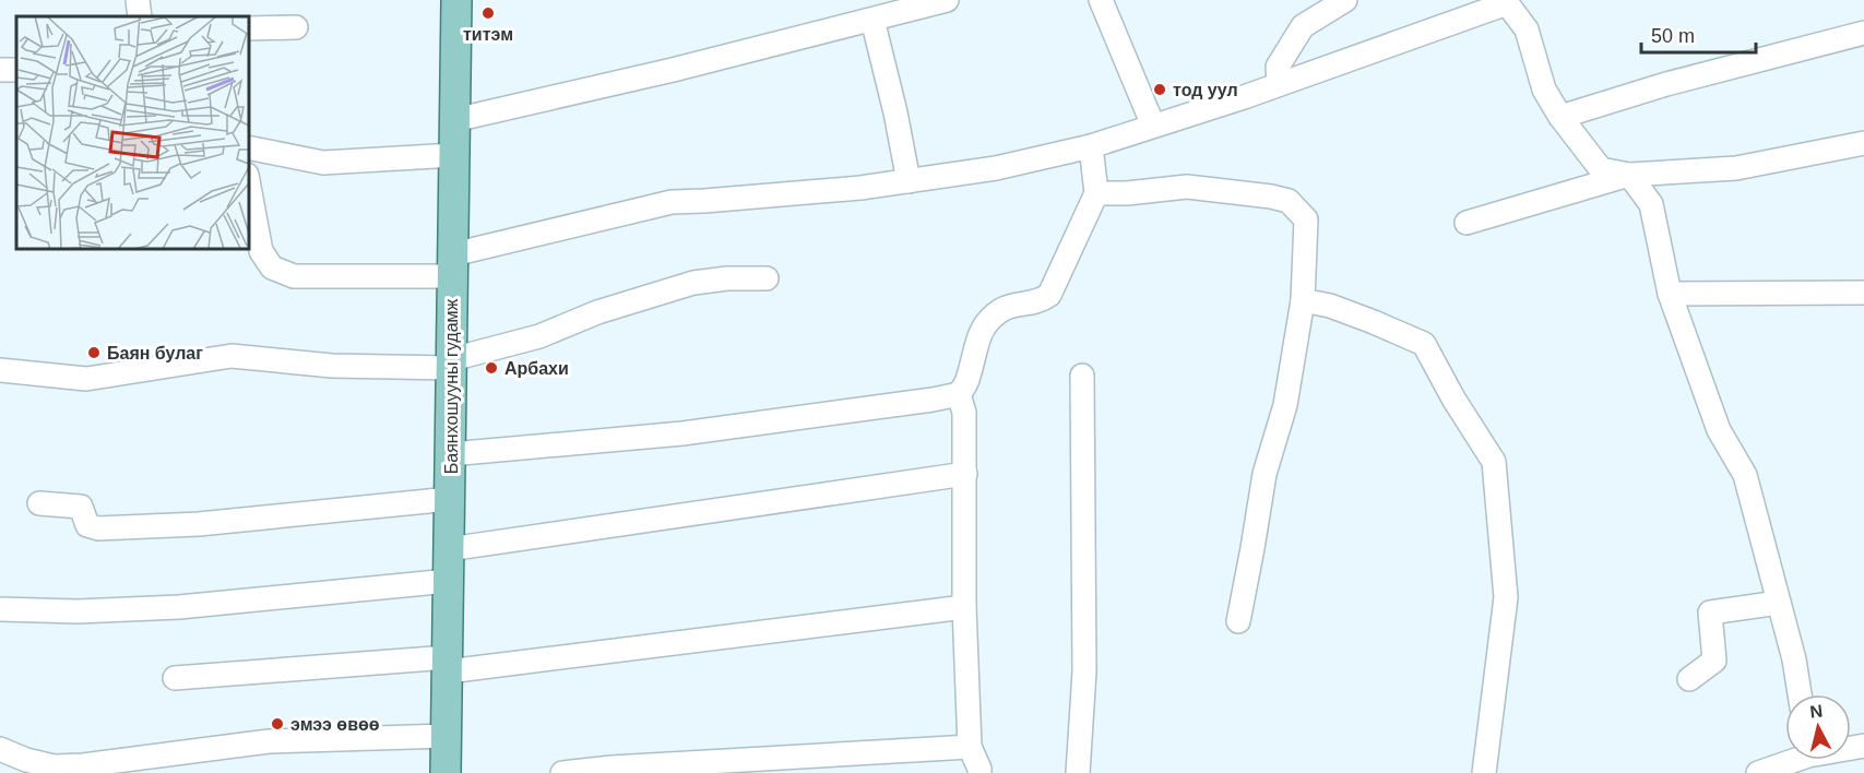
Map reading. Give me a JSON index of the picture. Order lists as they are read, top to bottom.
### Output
{
  "streets": {
    "main road": ["Баянхошууны гудамж"]
  },
  "places": [
    "титэм",
    "тод уул",
    "Баян булаг",
    "Арбахи",
    "эмээ өвөө"
  ],
  "scale_bar": "50 m",
  "north": "top"
}
